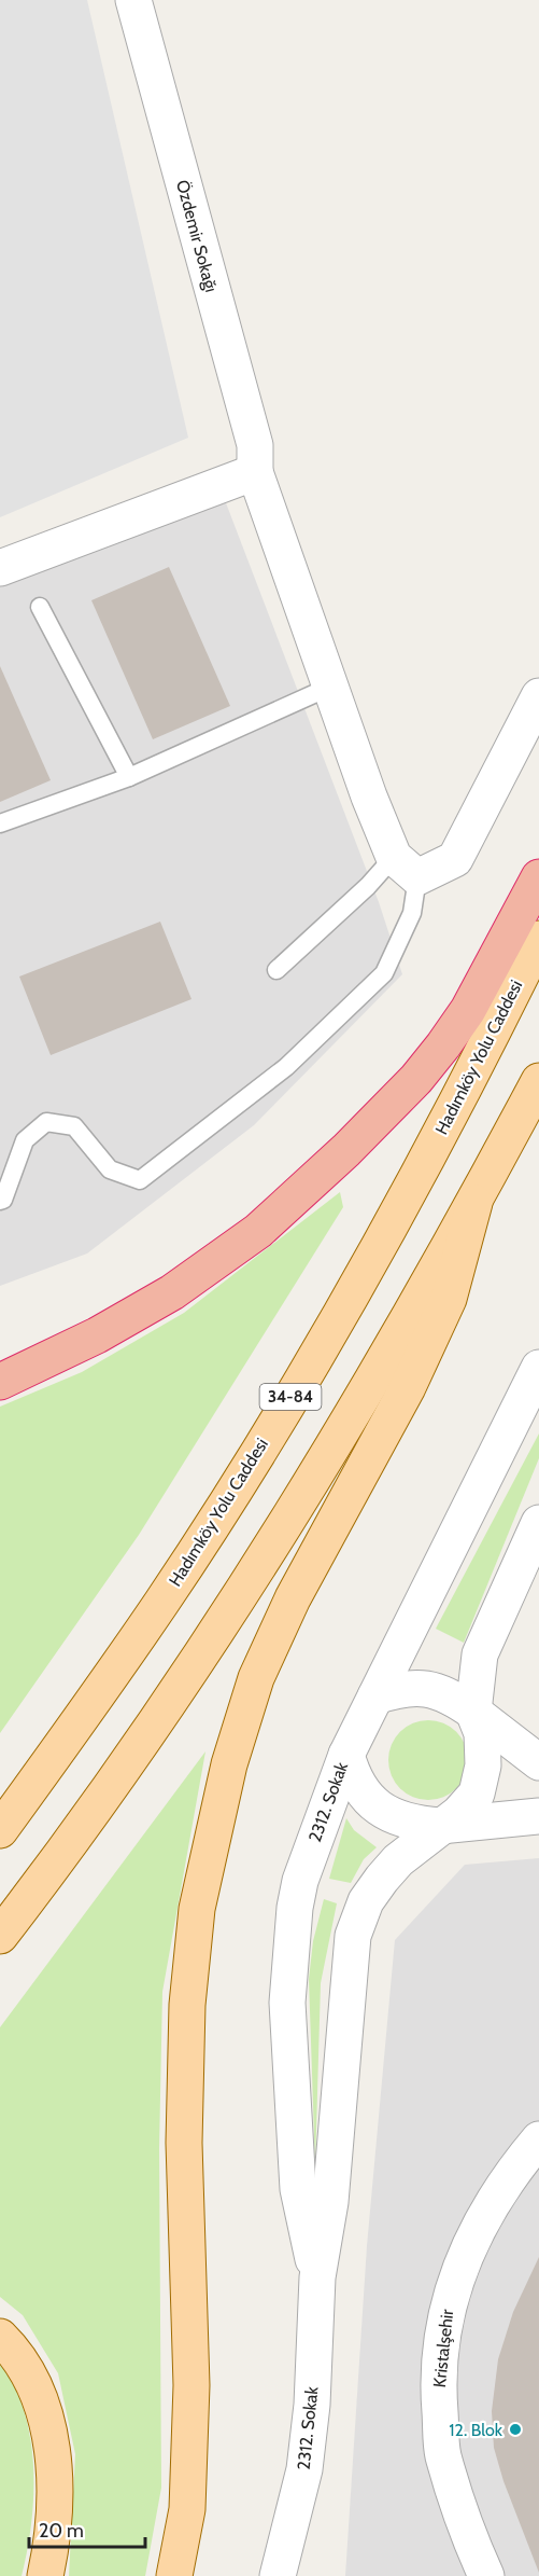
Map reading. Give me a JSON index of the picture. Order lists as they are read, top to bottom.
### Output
{
  "streets": {
    "main road": ["Hadımköy Yolu Caddesi", "34-84"],
    "street": ["Özdemir Sokağı", "2312. Sokak", "Kristalşehir"]
  },
  "places": ["12. Blok"],
  "scale_bar": "20 m"
}
